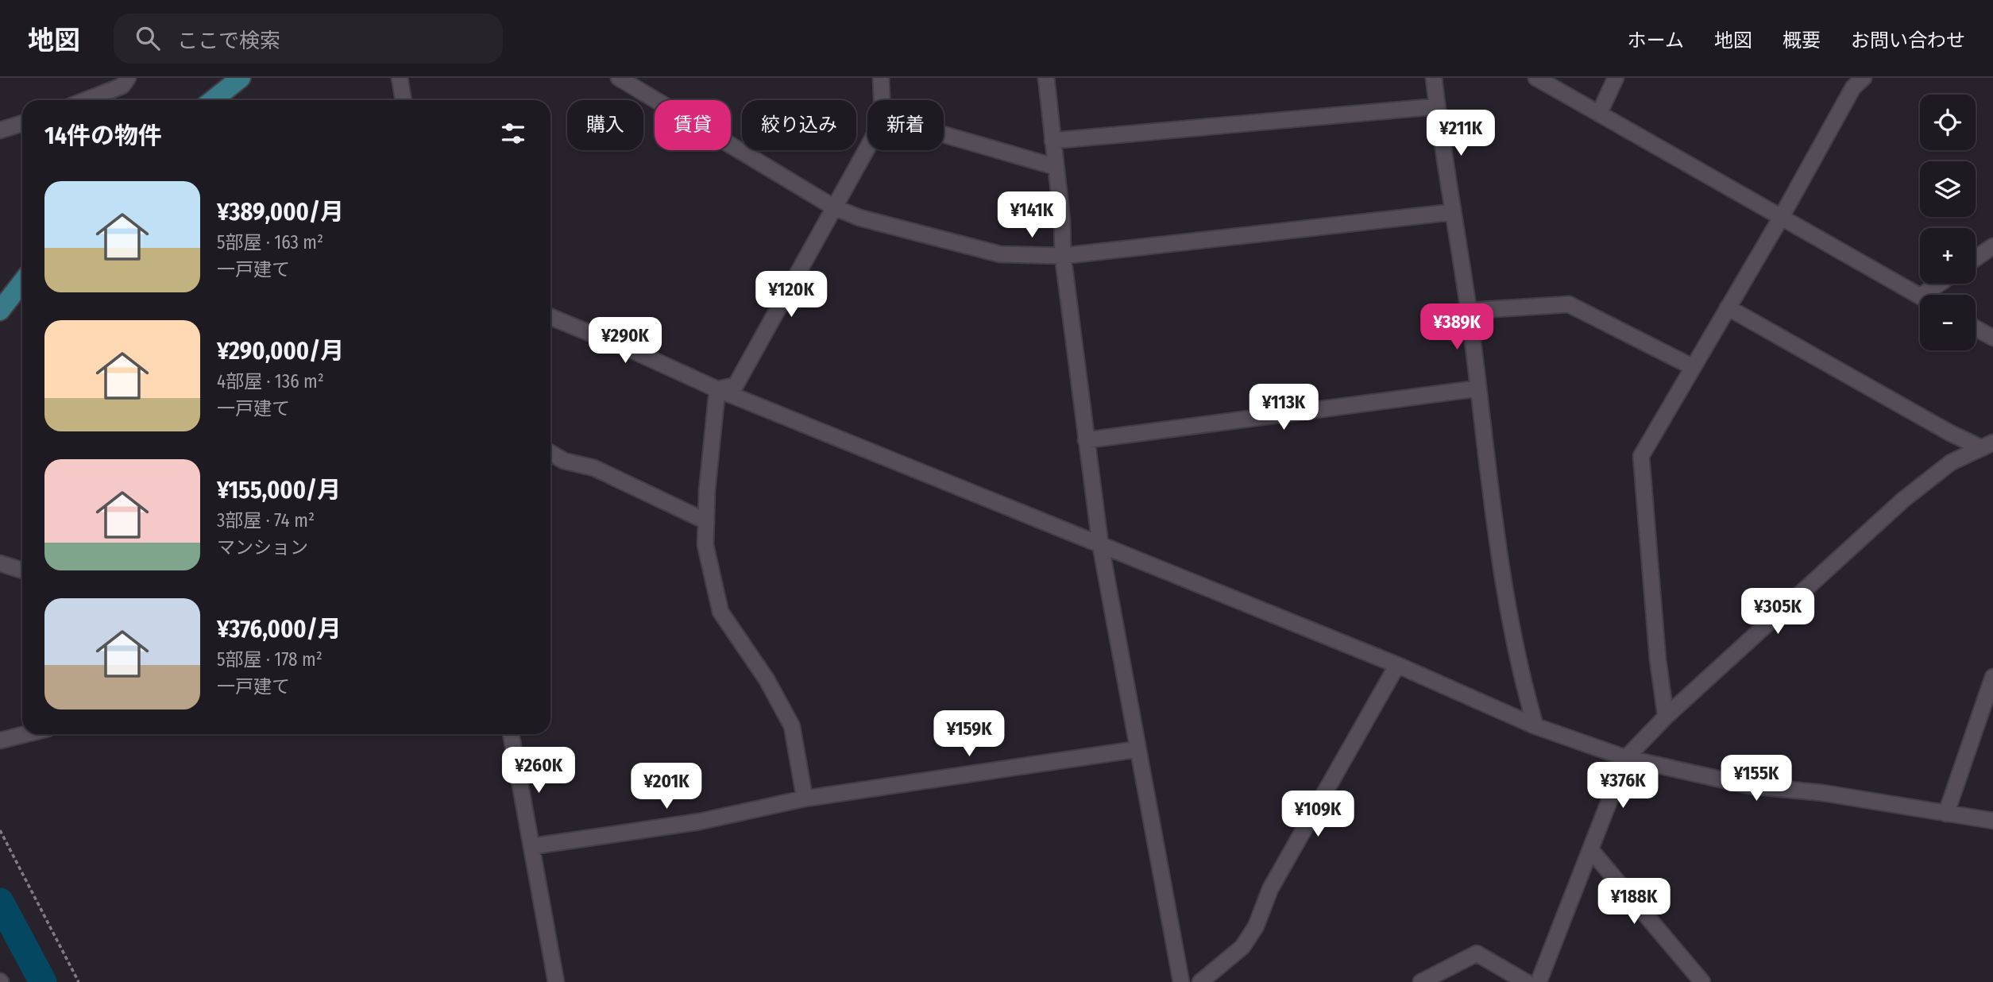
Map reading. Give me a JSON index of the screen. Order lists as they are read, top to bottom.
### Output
{
  "page": {
    "header": "地図",
    "search": "ここで検索",
    "nav": [
      "ホーム",
      "地図",
      "概要",
      "お問い合わせ"
    ],
    "map_buttons": ["+", "−"],
    "chip": [
      "購入",
      "賃貸",
      "絞り込み",
      "新着"
    ],
    "heading": "14件の物件",
    "price": [
      "¥211K",
      "¥141K",
      "¥120K",
      "¥389K",
      "¥290K",
      "¥113K",
      "¥305K",
      "¥159K",
      "¥260K",
      "¥155K",
      "¥376K",
      "¥201K",
      "¥109K",
      "¥188K"
    ],
    "list": [
      {
        "name": "¥389,000/月",
        "note": "5部屋 · 163 m² · 一戸建て"
      },
      {
        "name": "¥290,000/月",
        "note": "4部屋 · 136 m² · 一戸建て"
      },
      {
        "name": "¥155,000/月",
        "note": "3部屋 · 74 m² · マンション"
      },
      {
        "name": "¥376,000/月",
        "note": "5部屋 · 178 m² · 一戸建て"
      }
    ]
  }
}
